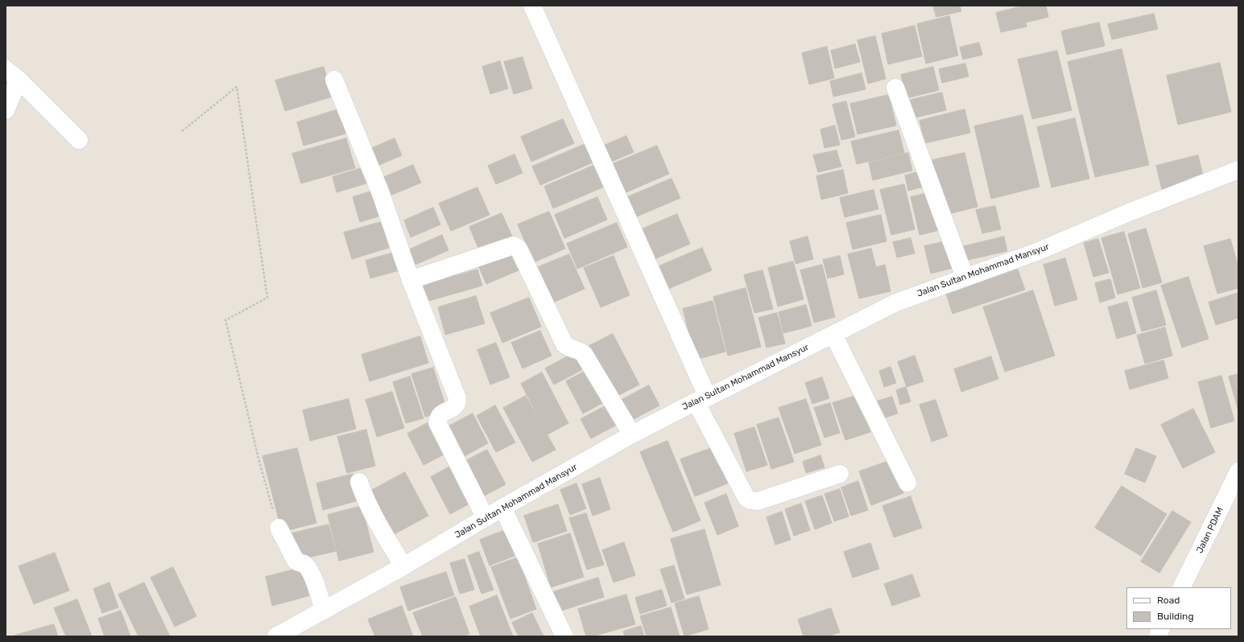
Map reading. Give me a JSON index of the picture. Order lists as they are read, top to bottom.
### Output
{
  "streets": {
    "street": ["Jalan Sultan Mohammad Mansyur", "Jalan PDAM"]
  },
  "legend": ["Road", "Building"]
}
